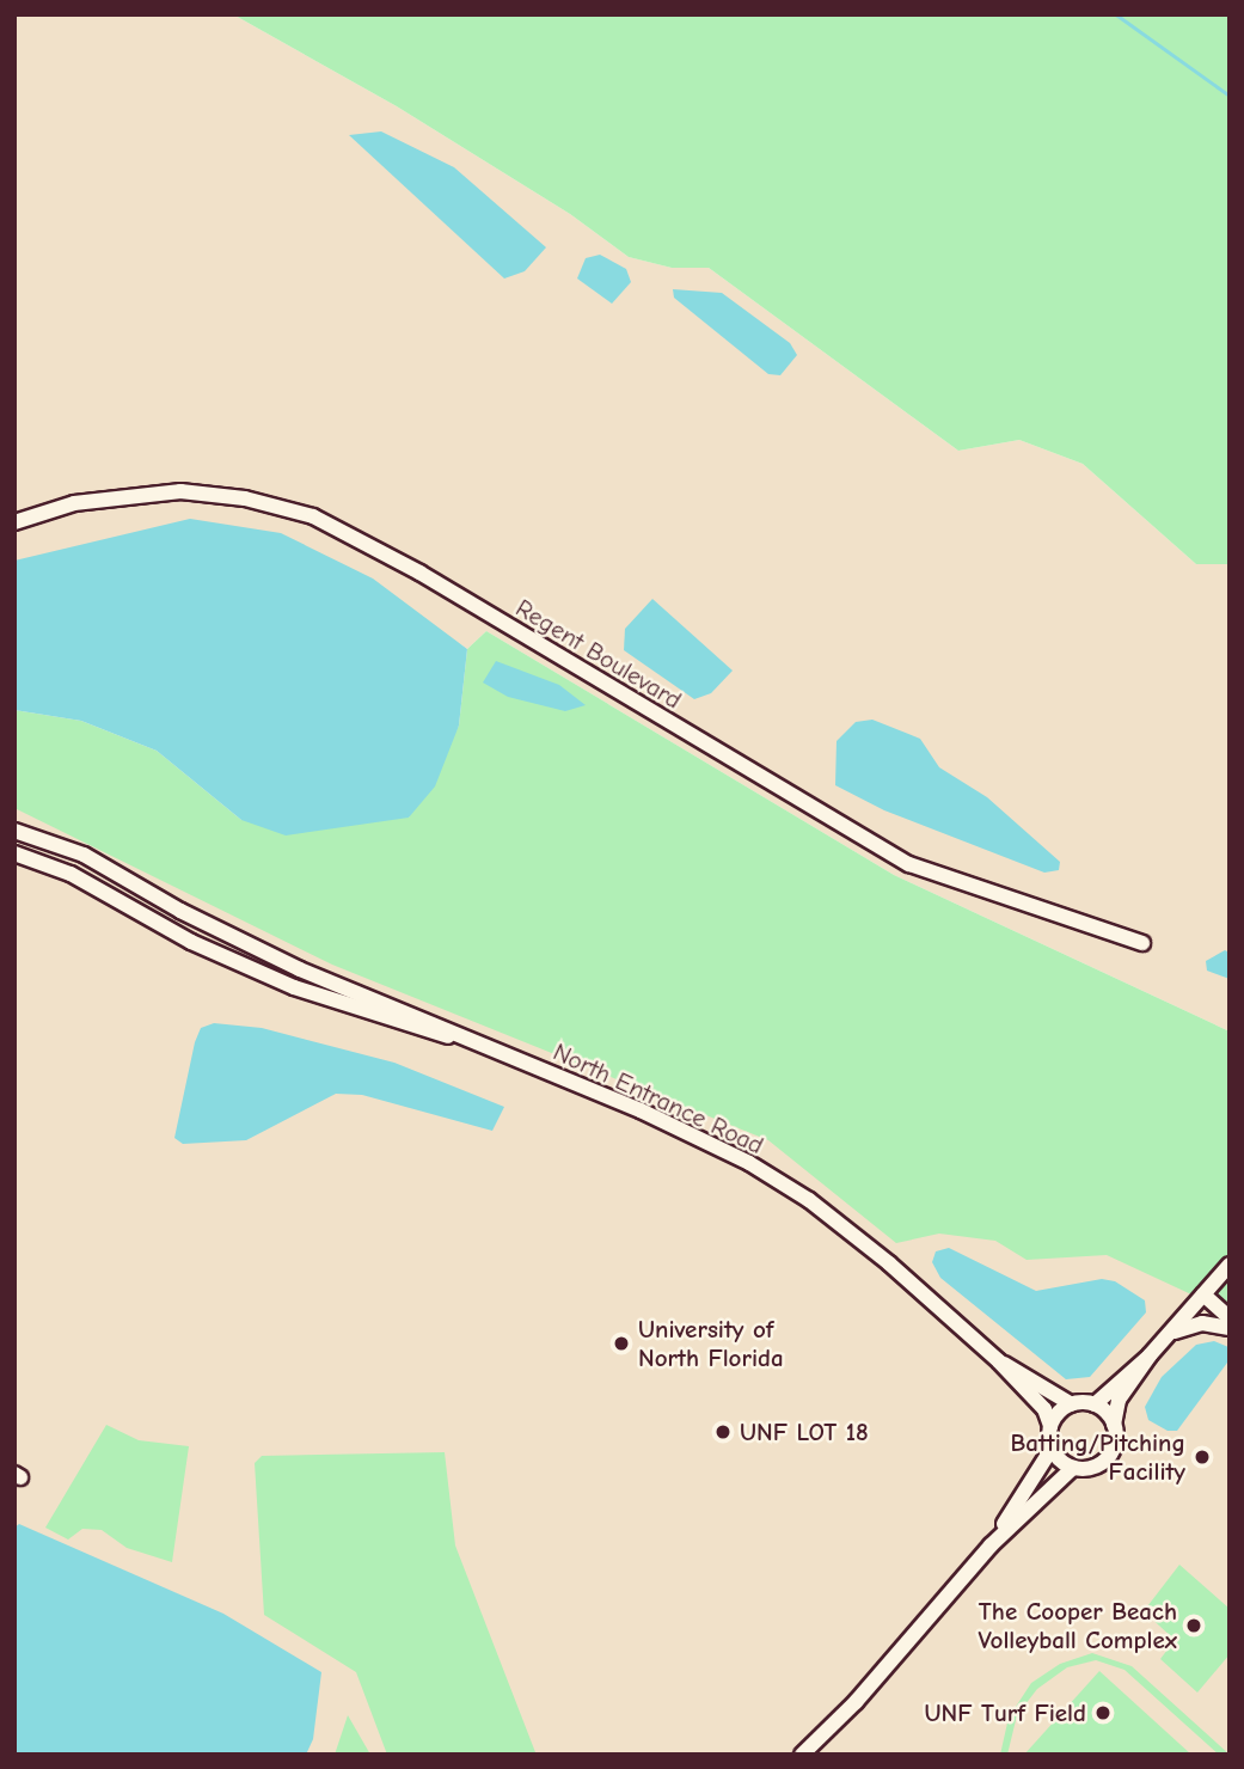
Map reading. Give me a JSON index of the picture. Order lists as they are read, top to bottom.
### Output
{
  "streets": {
    "street": ["Regent Boulevard", "North Entrance Road"]
  },
  "places": [
    "University of North Florida",
    "UNF LOT 18",
    "Batting/Pitching Facility",
    "The Cooper Beach Volleyball Complex",
    "UNF Turf Field"
  ]
}
